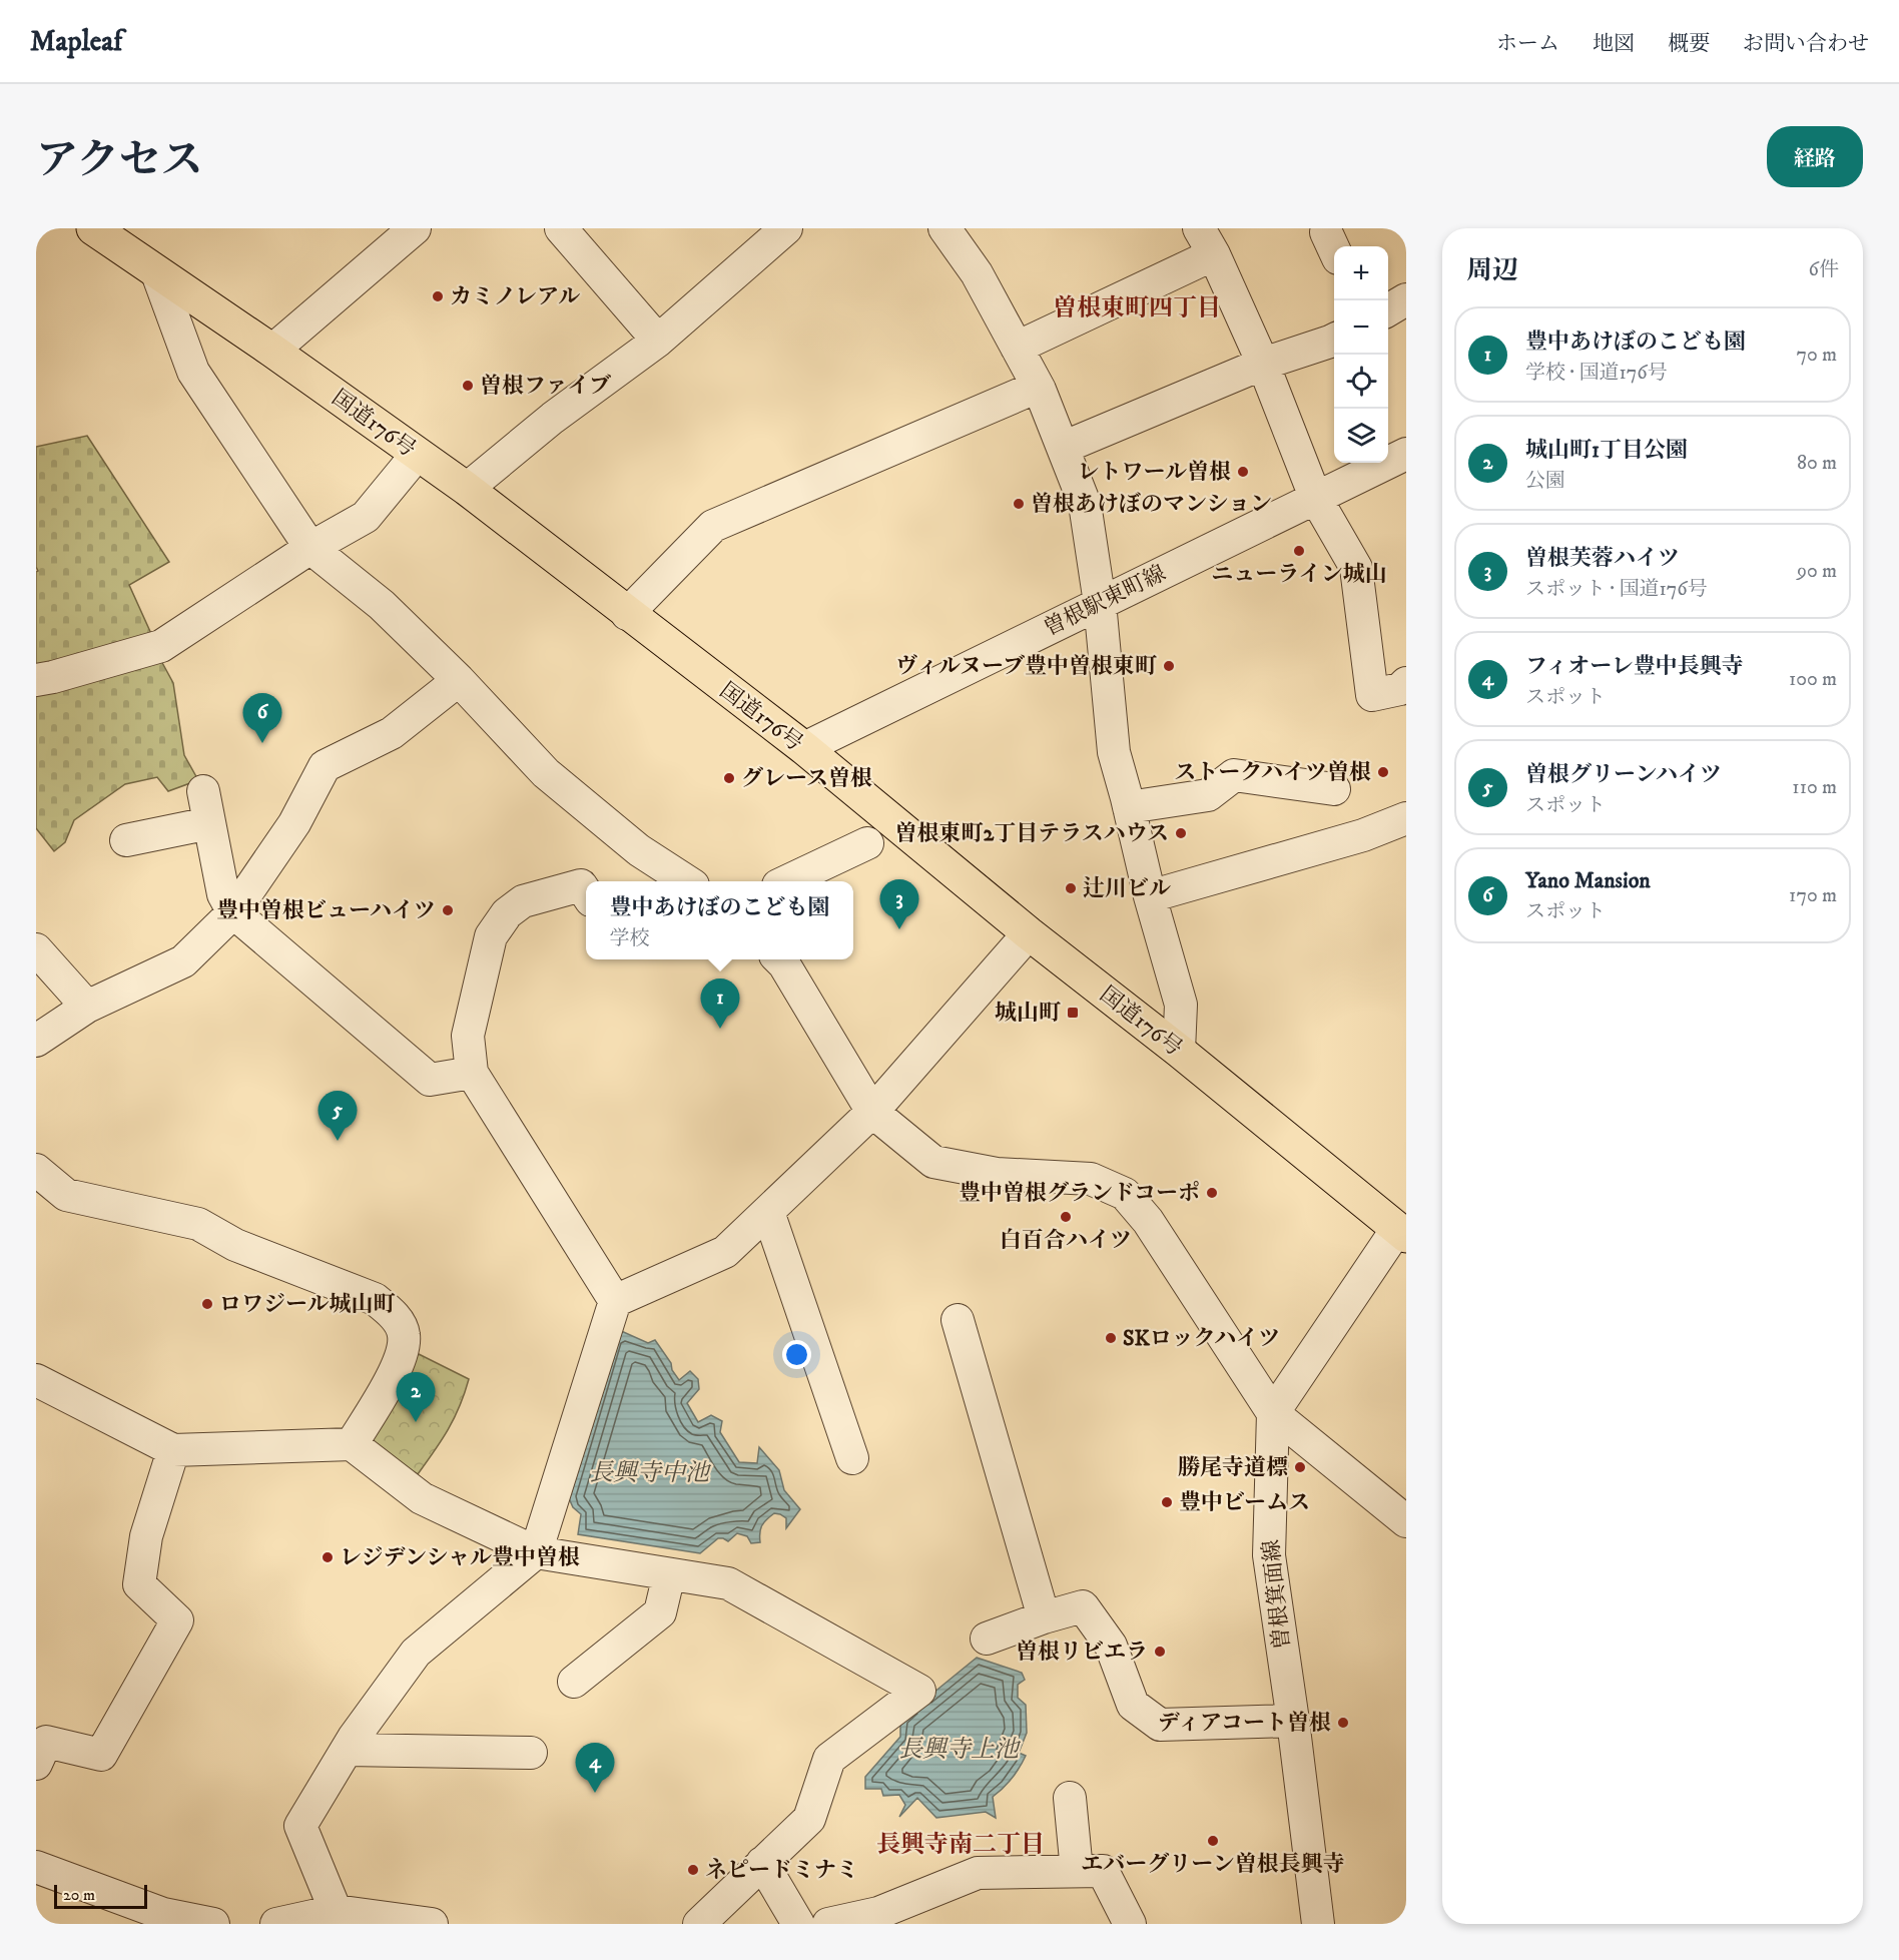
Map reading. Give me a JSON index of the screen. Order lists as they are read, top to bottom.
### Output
{
  "streets": {
    "highway": ["国道176号"],
    "street": ["曽根駅東町線", "曽根箕面線"]
  },
  "crossings": [
    ["国道176号", "曽根駅東町線"]
  ],
  "districts": ["曽根東町四丁目", "長興寺南二丁目"],
  "water": ["長興寺中池", "長興寺上池"],
  "places": {
    "other": [
      "カミノレアル",
      "曽根ファイブ",
      "レトワール曽根",
      "曽根あけぼのマンション",
      "ニューライン城山",
      "ヴィルヌーブ豊中曽根東町",
      "ストークハイツ曽根",
      "グレース曽根",
      "曽根東町2丁目テラスハウス",
      "辻川ビル",
      "豊中曽根ビューハイツ",
      "豊中曽根グランドコーポ",
      "白百合ハイツ",
      "ロワジール城山町",
      "SKロックハイツ",
      "勝尾寺道標",
      "豊中ビームス",
      "レジデンシャル豊中曽根",
      "曽根リビエラ",
      "ディアコート曽根",
      "エバーグリーン曽根長興寺",
      "ネピードミナミ"
    ],
    "transit": ["城山町"]
  },
  "scale_bar": "20 m",
  "page": {
    "header": "Mapleaf",
    "nav": [
      "ホーム",
      "地図",
      "概要",
      "お問い合わせ"
    ],
    "title": "アクセス",
    "buttons": "経路",
    "heading": ["周辺", "6件"],
    "map_buttons": ["+", "−"],
    "list": [
      {
        "mark": "1",
        "name": "豊中あけぼのこども園",
        "note": "学校 · 国道176号",
        "value": "70 m"
      },
      {
        "mark": "2",
        "name": "城山町1丁目公園",
        "note": "公園",
        "value": "80 m"
      },
      {
        "mark": "3",
        "name": "曽根芙蓉ハイツ",
        "note": "スポット · 国道176号",
        "value": "90 m"
      },
      {
        "mark": "4",
        "name": "フィオーレ豊中長興寺",
        "note": "スポット",
        "value": "100 m"
      },
      {
        "mark": "5",
        "name": "曽根グリーンハイツ",
        "note": "スポット",
        "value": "110 m"
      },
      {
        "mark": "6",
        "name": "Yano Mansion",
        "note": "スポット",
        "value": "170 m"
      }
    ],
    "pins": [
      "6",
      "3",
      "1",
      "5",
      "2",
      "4"
    ],
    "popup": ["豊中あけぼのこども園", "学校"],
    "scale": "20 m"
  }
}
